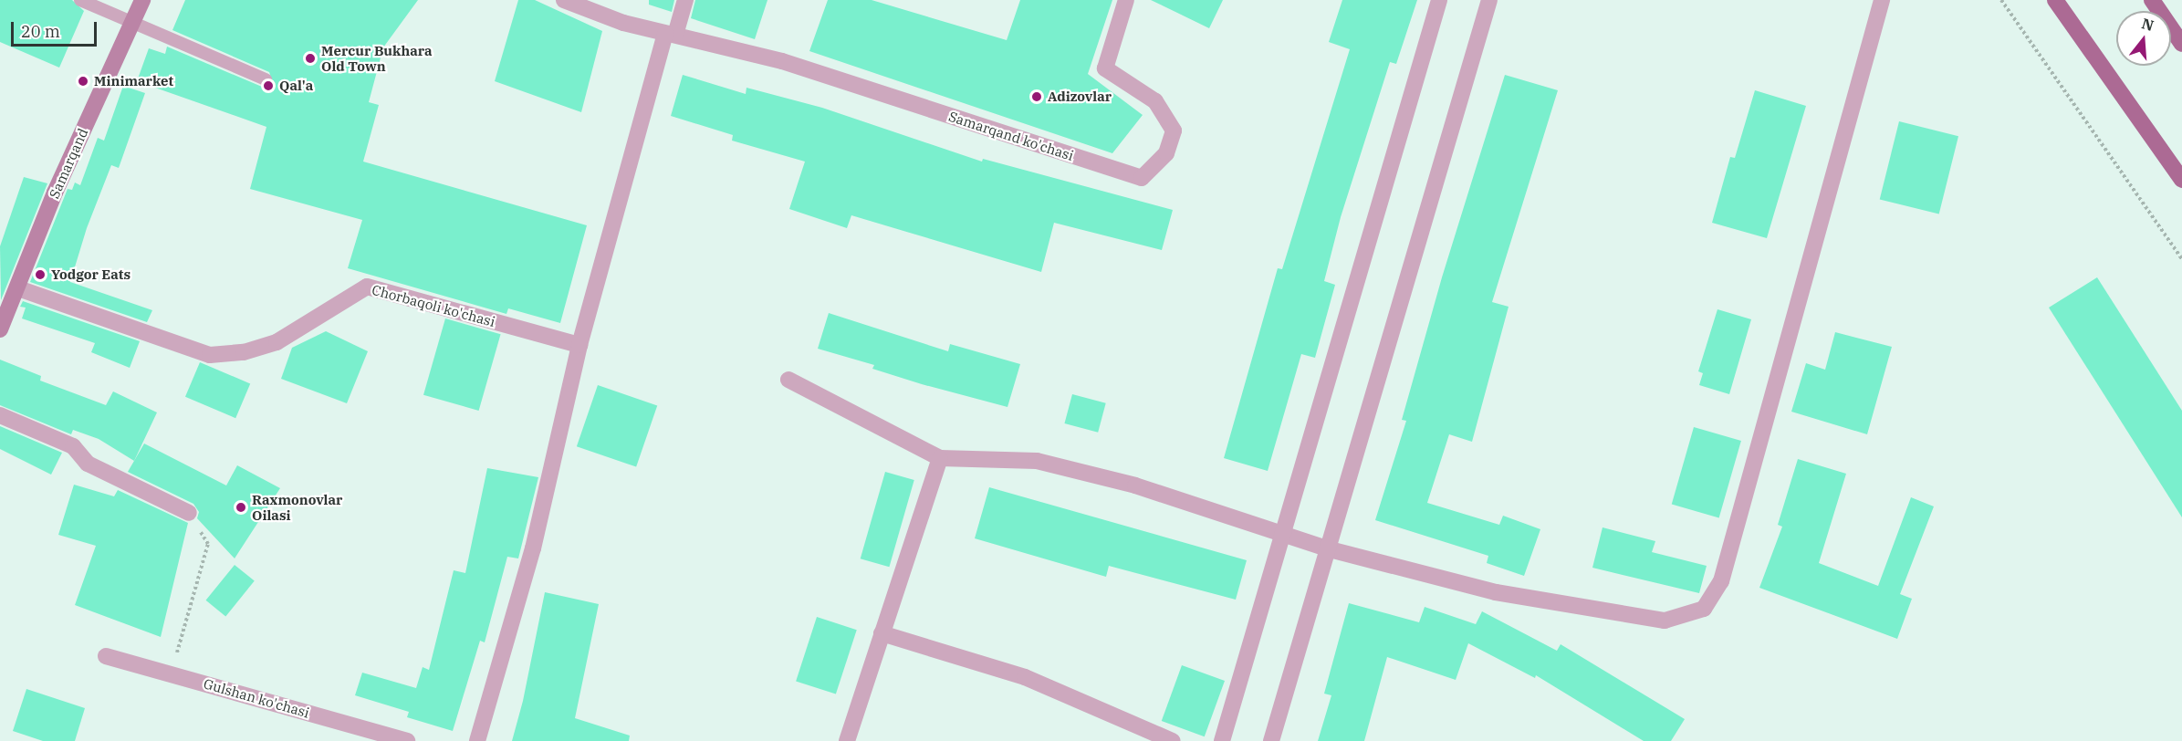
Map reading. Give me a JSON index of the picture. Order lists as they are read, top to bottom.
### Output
{
  "streets": {
    "street": [
      "Samarqand ko'chasi",
      "Samarqand",
      "Chorbaqoli ko'chasi",
      "Gulshan ko'chasi"
    ]
  },
  "crossings": [
    ["Samarqand", "Chorbaqoli ko'chasi"]
  ],
  "places": [
    "Mercur Bukhara Old Town",
    "Minimarket",
    "Qal'a",
    "Adizovlar",
    "Yodgor Eats",
    "Raxmonovlar Oilasi"
  ],
  "scale_bar": "20 m",
  "north": "top"
}
